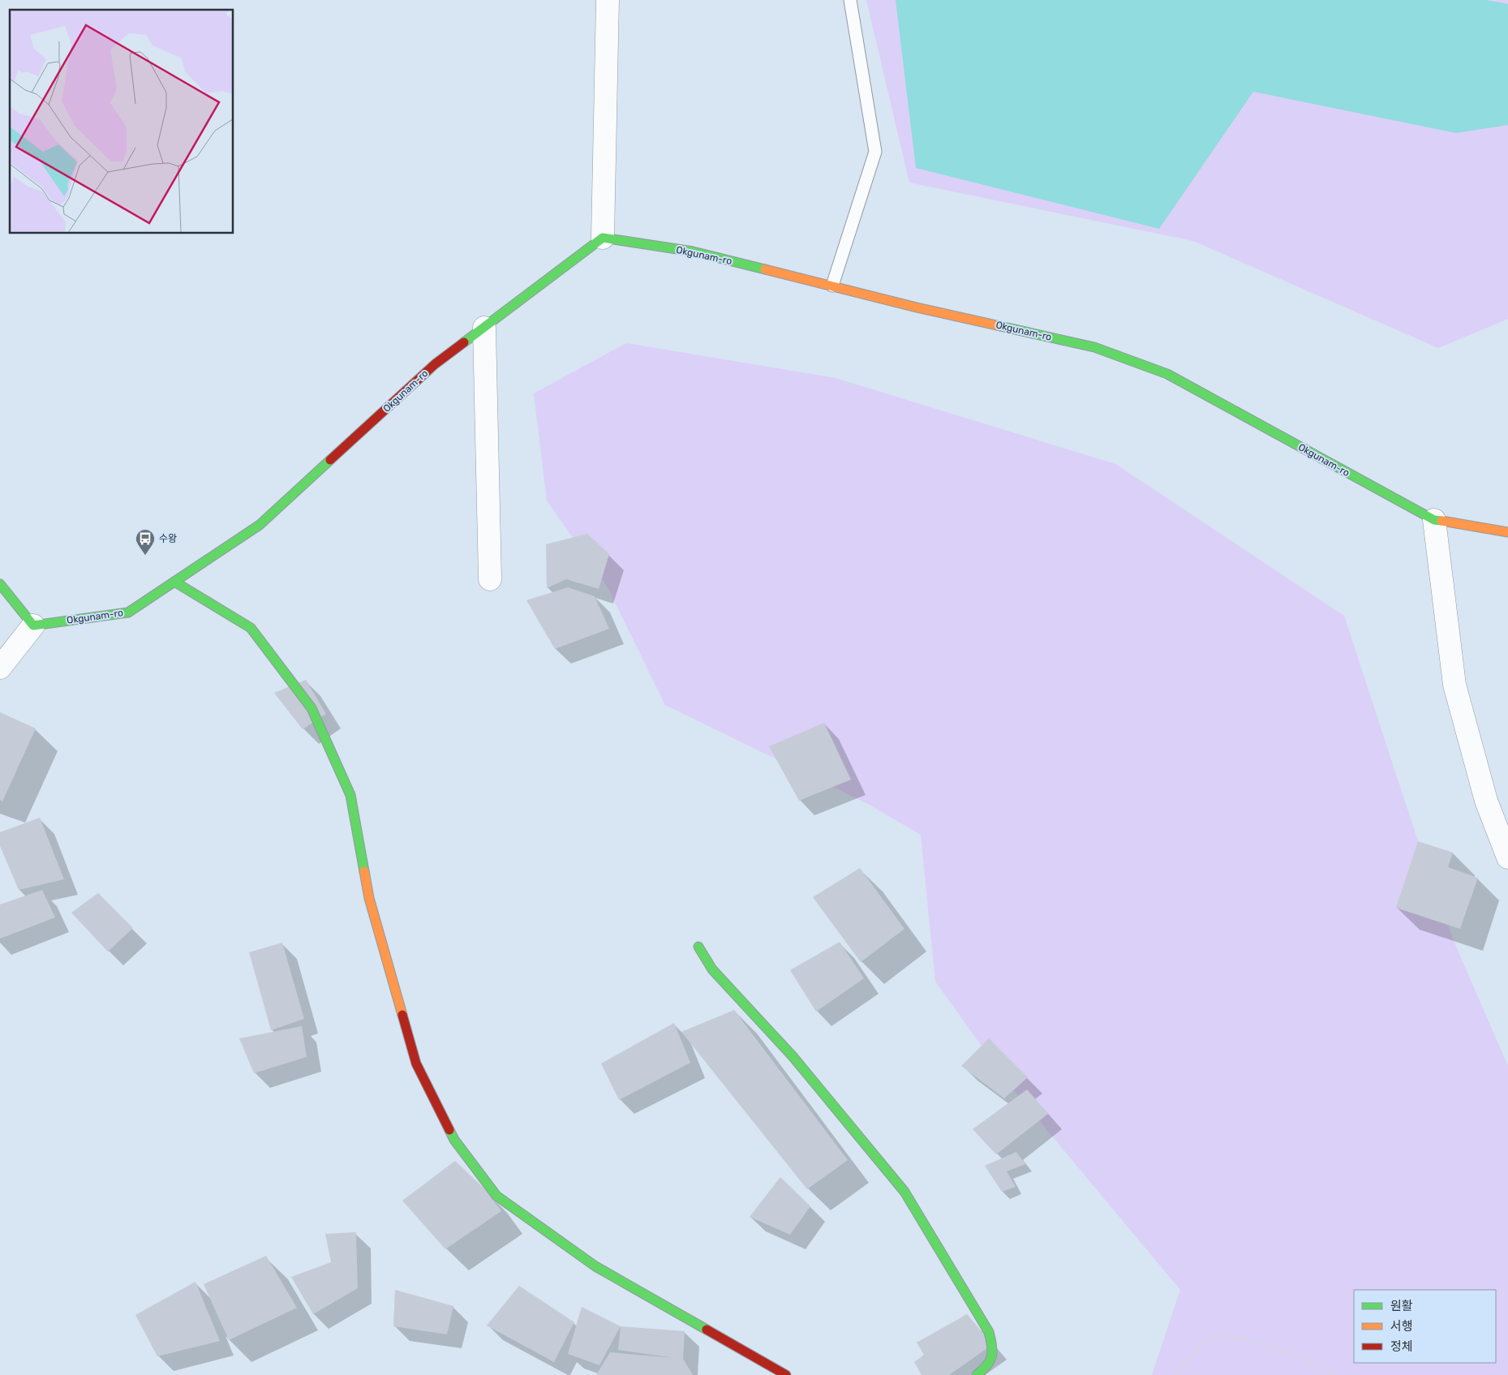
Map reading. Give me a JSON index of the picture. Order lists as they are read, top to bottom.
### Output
{
  "streets": {
    "street": ["Okgunam-ro"]
  },
  "places": {
    "bus stop": ["수왕"]
  },
  "legend": ["원활", "서행", "정체"]
}
